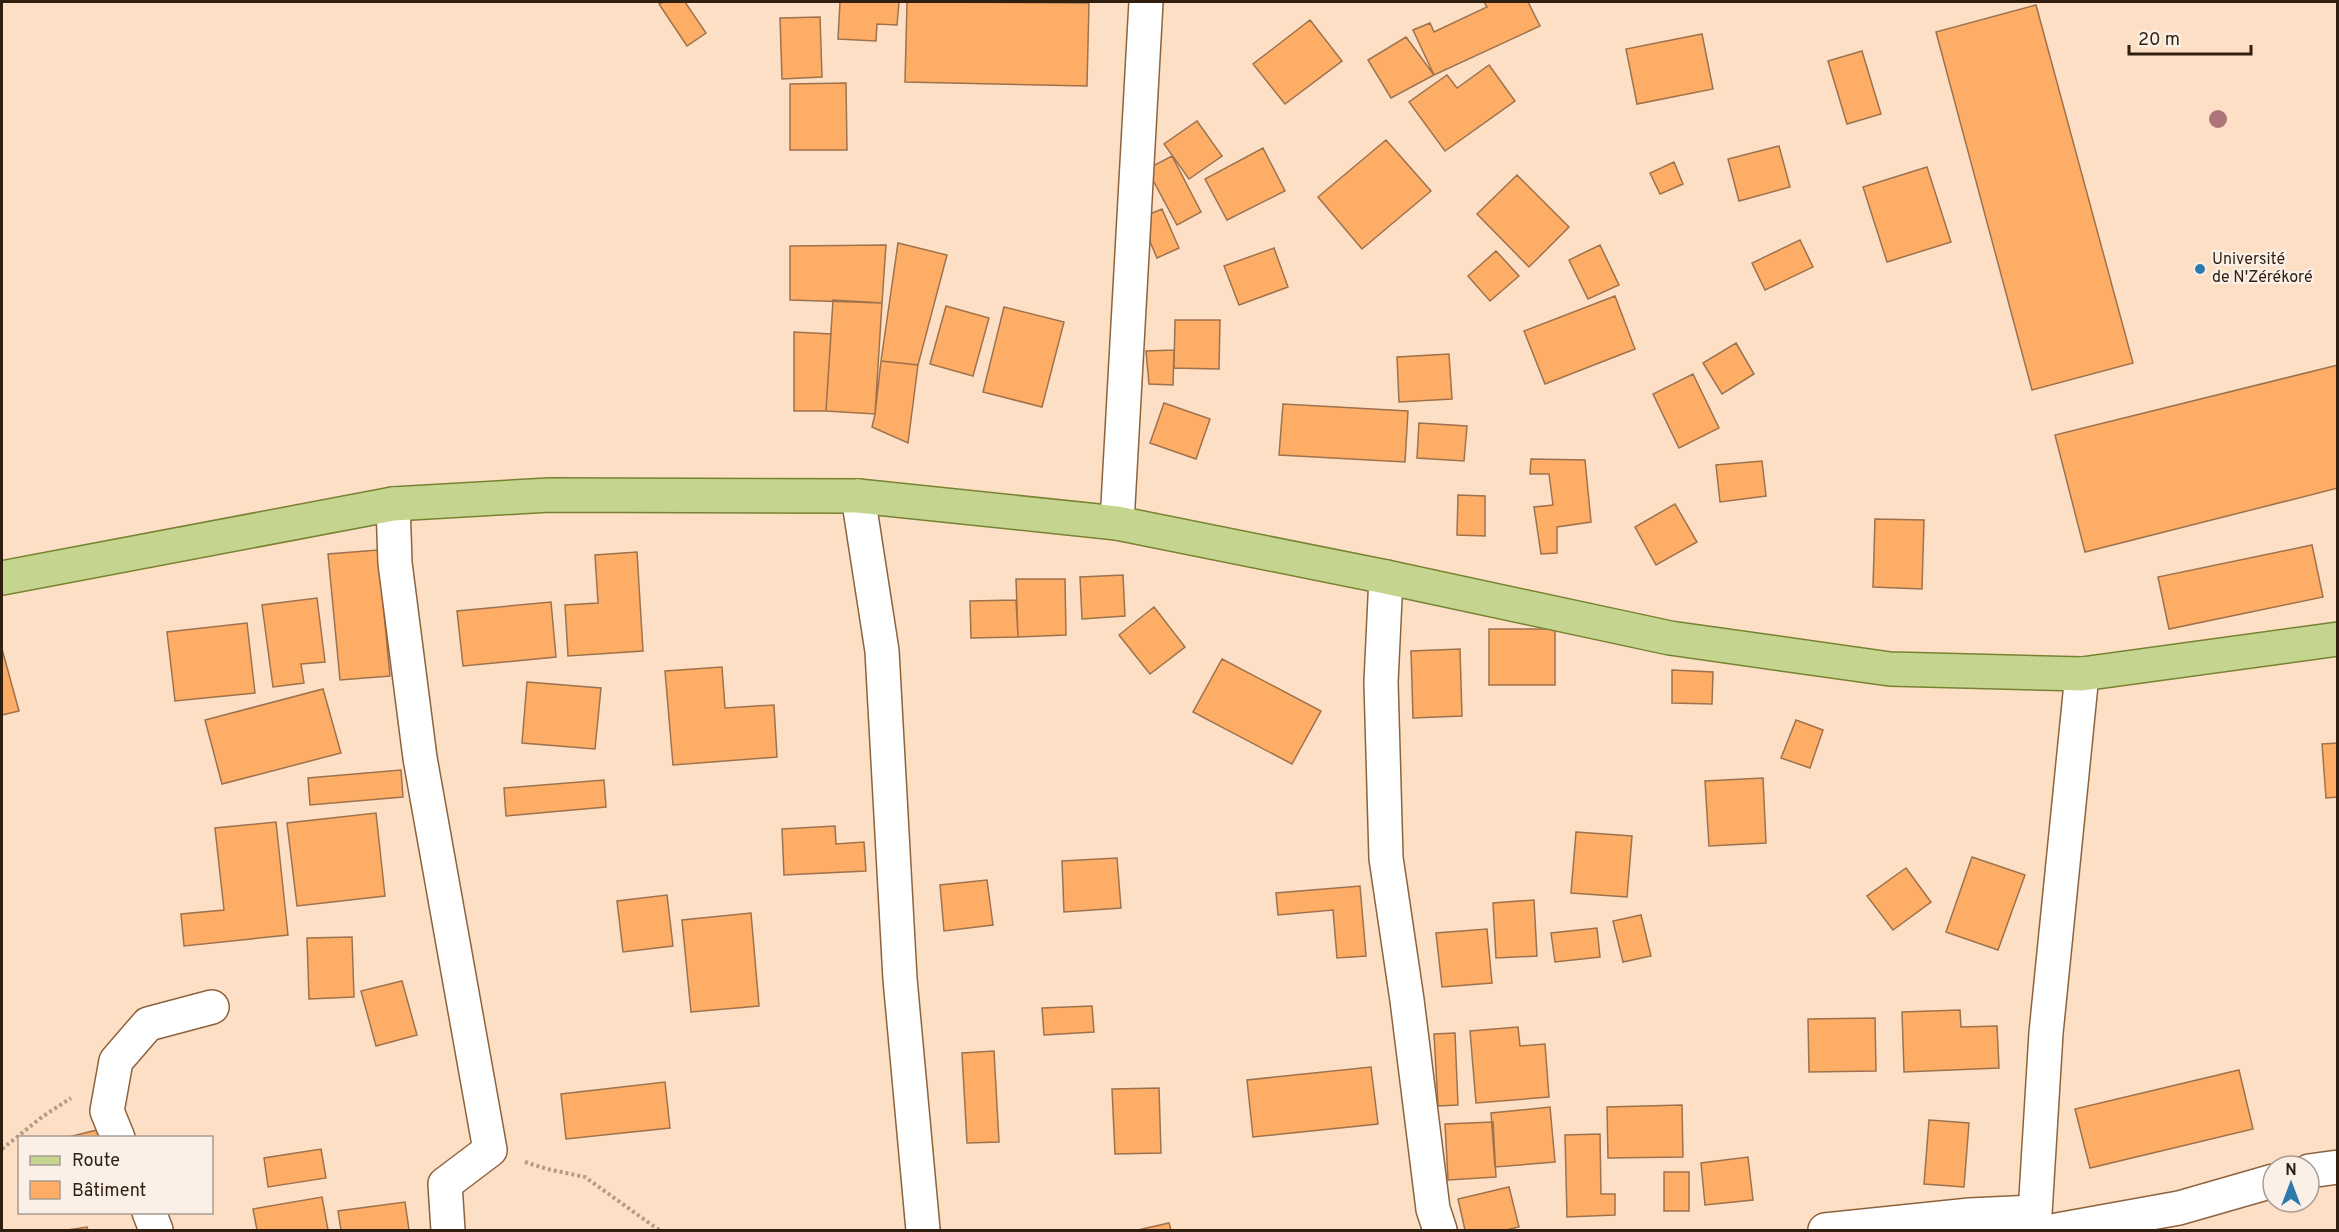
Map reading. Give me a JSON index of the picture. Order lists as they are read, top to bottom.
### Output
{
  "places": ["Université de N'Zérékoré"],
  "legend": ["Route", "Bâtiment"],
  "scale_bar": "20 m",
  "north": "top"
}
